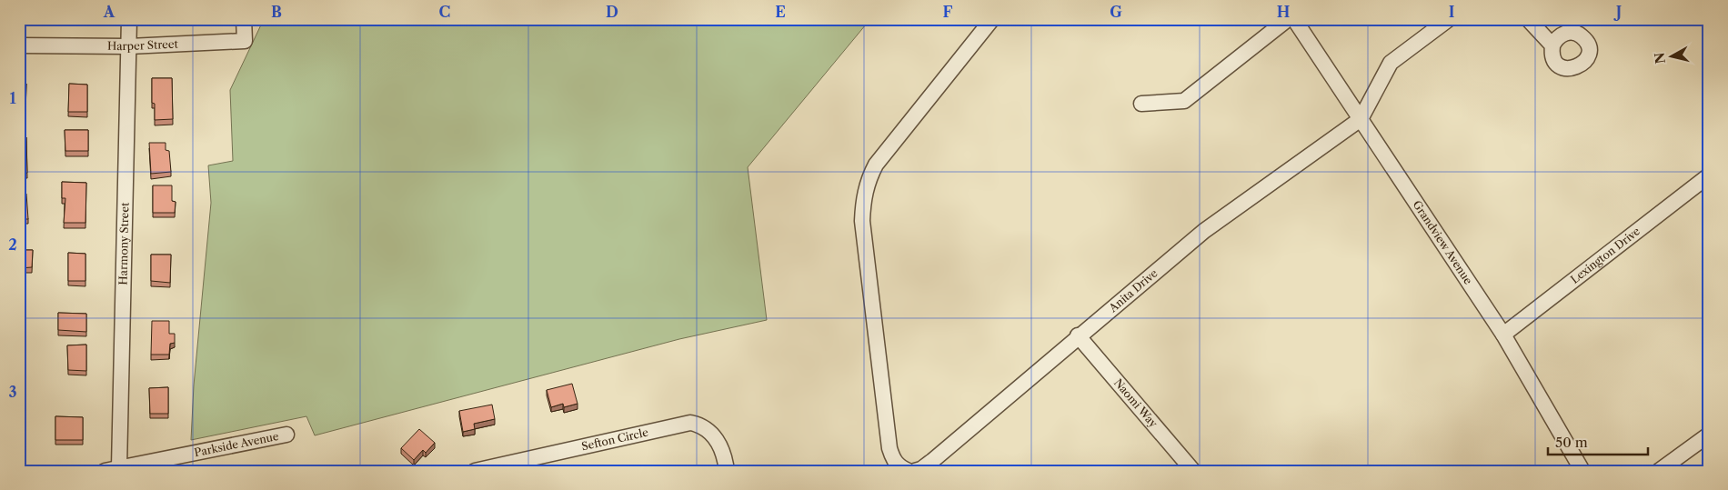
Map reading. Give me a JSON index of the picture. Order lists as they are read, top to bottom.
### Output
{
  "streets": {
    "street": [
      "Harper Street",
      "Grandview Avenue",
      "Harmony Street",
      "Lexington Drive",
      "Anita Drive",
      "Naomi Way",
      "Sefton Circle",
      "Parkside Avenue"
    ]
  },
  "crossings": [
    ["Harper Street", "Harmony Street"],
    ["Grandview Avenue", "Lexington Drive"],
    ["Grandview Avenue", "Anita Drive"],
    ["Harmony Street", "Parkside Avenue"],
    ["Anita Drive", "Naomi Way"]
  ],
  "scale_bar": "50 m",
  "north": "left",
  "grid": {
    "columns": [
      "A",
      "B",
      "C",
      "D",
      "E",
      "F",
      "G",
      "H",
      "I",
      "J"
    ],
    "rows": ["1", "2", "3"]
  }
}
